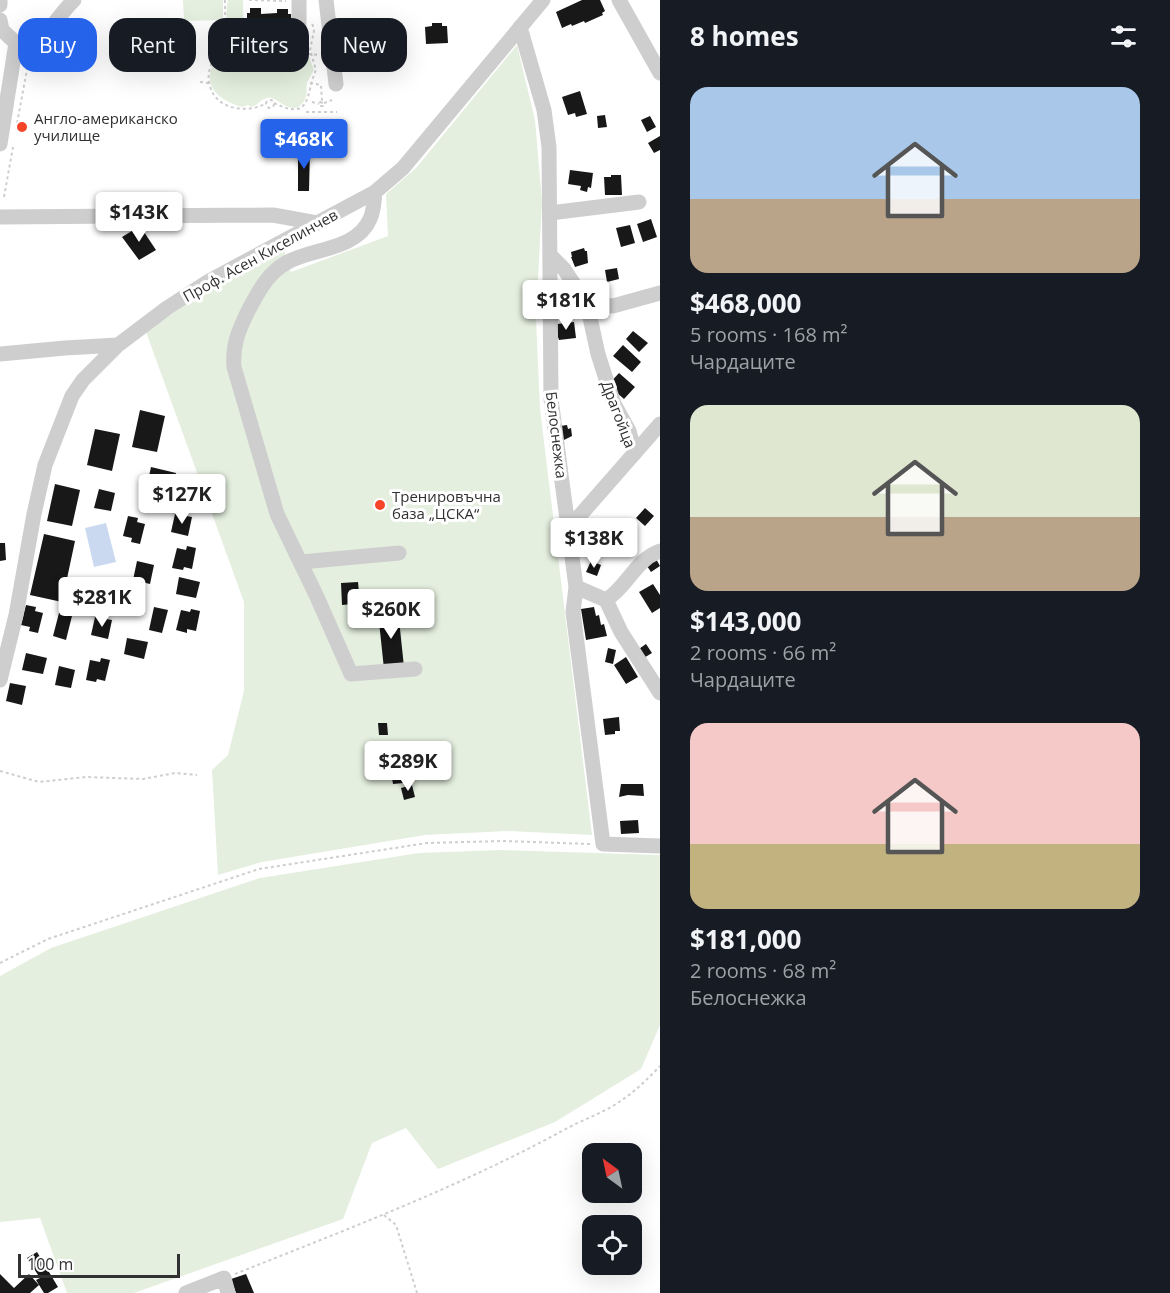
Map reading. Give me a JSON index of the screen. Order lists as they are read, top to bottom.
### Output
{
  "streets": {
    "street": ["Проф. Асен Киселинчев", "Драгойца", "Белоснежка"]
  },
  "crossings": [
    ["Проф. Асен Киселинчев", "Белоснежка"]
  ],
  "places": ["Англо-американско училище", "Тренировъчна база „ЦСКА“"],
  "scale_bar": "100 m",
  "north": "top left",
  "page": {
    "heading": "8 homes",
    "chip": [
      "Buy",
      "Rent",
      "Filters",
      "New"
    ],
    "list": [
      {
        "name": "$468,000",
        "note": "5 rooms · 168 m² · Чардаците"
      },
      {
        "name": "$143,000",
        "note": "2 rooms · 66 m² · Чардаците"
      },
      {
        "name": "$181,000",
        "note": "2 rooms · 68 m² · Белоснежка"
      }
    ],
    "price": [
      "$468K",
      "$143K",
      "$181K",
      "$127K",
      "$138K",
      "$281K",
      "$260K",
      "$289K"
    ],
    "scale": "100 m"
  }
}
